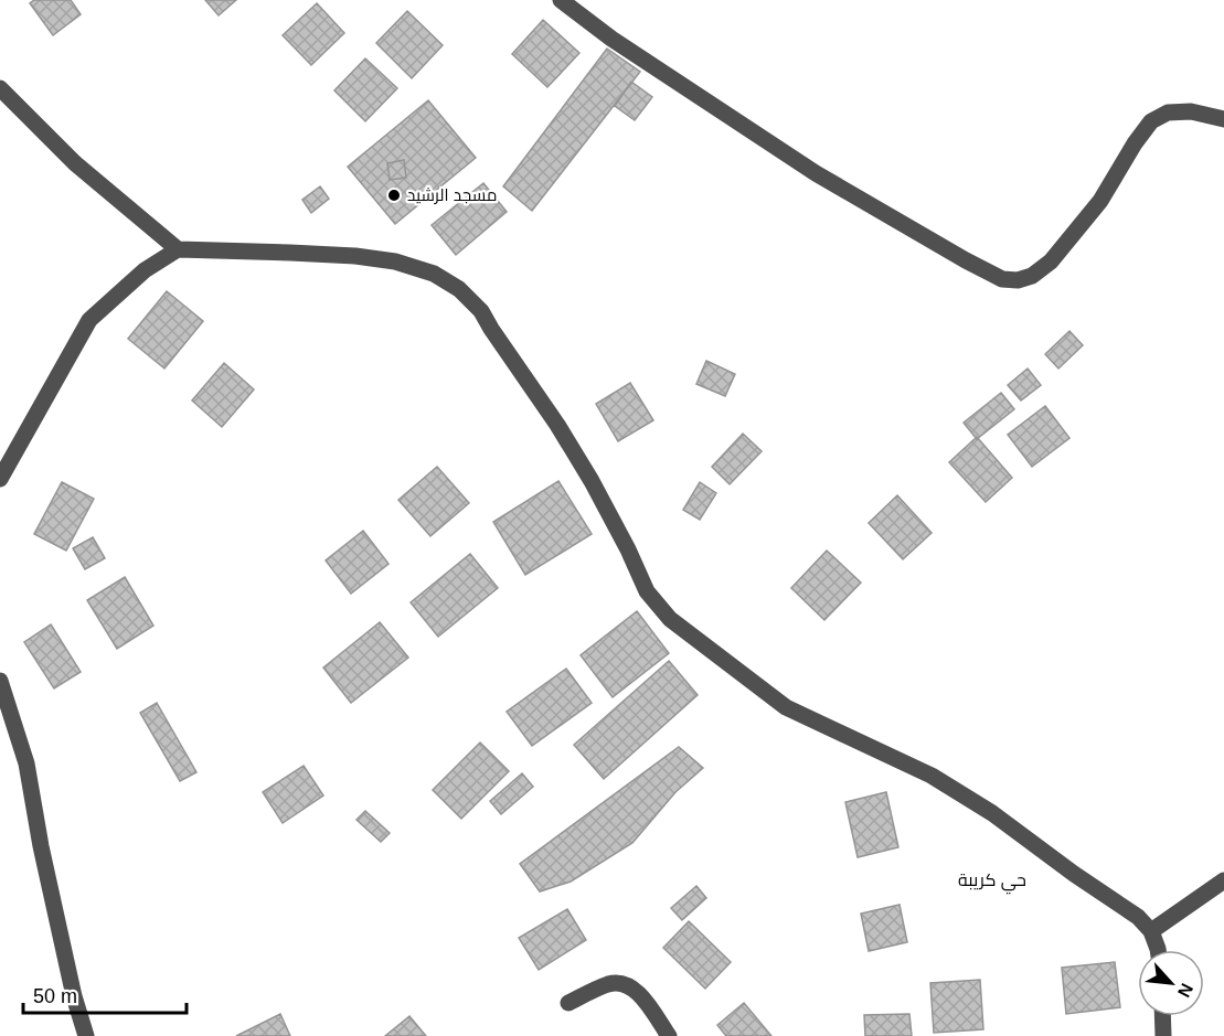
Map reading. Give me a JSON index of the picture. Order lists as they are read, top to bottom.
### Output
{
  "districts": ["حي كريبة"],
  "places": ["مسجد الرشيد"],
  "scale_bar": "50 m",
  "north": "bottom right"
}
